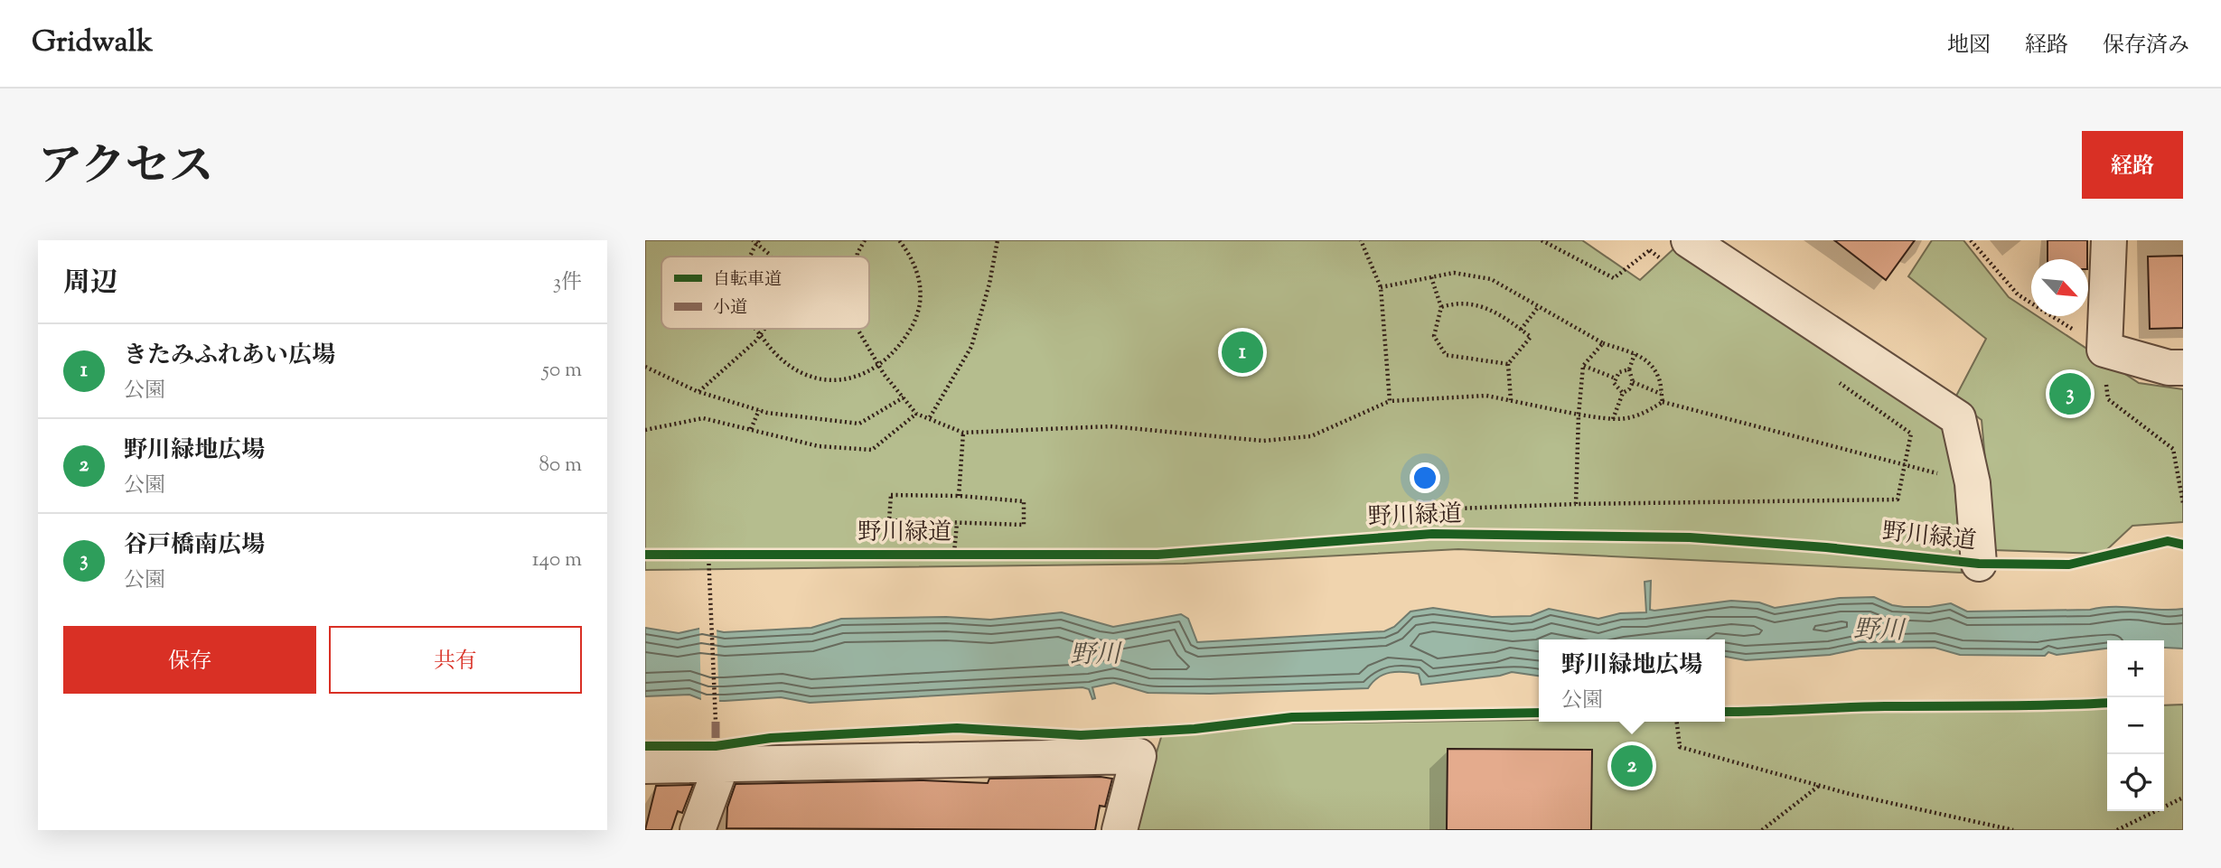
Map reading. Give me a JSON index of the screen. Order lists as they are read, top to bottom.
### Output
{
  "streets": {
    "cycle path": ["野川緑道"]
  },
  "water": ["野川"],
  "legend": ["自転車道", "小道"],
  "north": "bottom right",
  "page": {
    "header": "Gridwalk",
    "nav": ["地図", "経路", "保存済み"],
    "title": "アクセス",
    "buttons": [
      "経路",
      ["保存", "共有"]
    ],
    "heading": ["周辺", "3件"],
    "list": [
      {
        "mark": "1",
        "name": "きたみふれあい広場",
        "note": "公園",
        "value": "50 m"
      },
      {
        "mark": "2",
        "name": "野川緑地広場",
        "note": "公園",
        "value": "80 m"
      },
      {
        "mark": "3",
        "name": "谷戸橋南広場",
        "note": "公園",
        "value": "140 m"
      }
    ],
    "pins": ["1", "3", "2"],
    "popup": ["野川緑地広場", "公園"],
    "map_buttons": ["+", "−"]
  }
}
